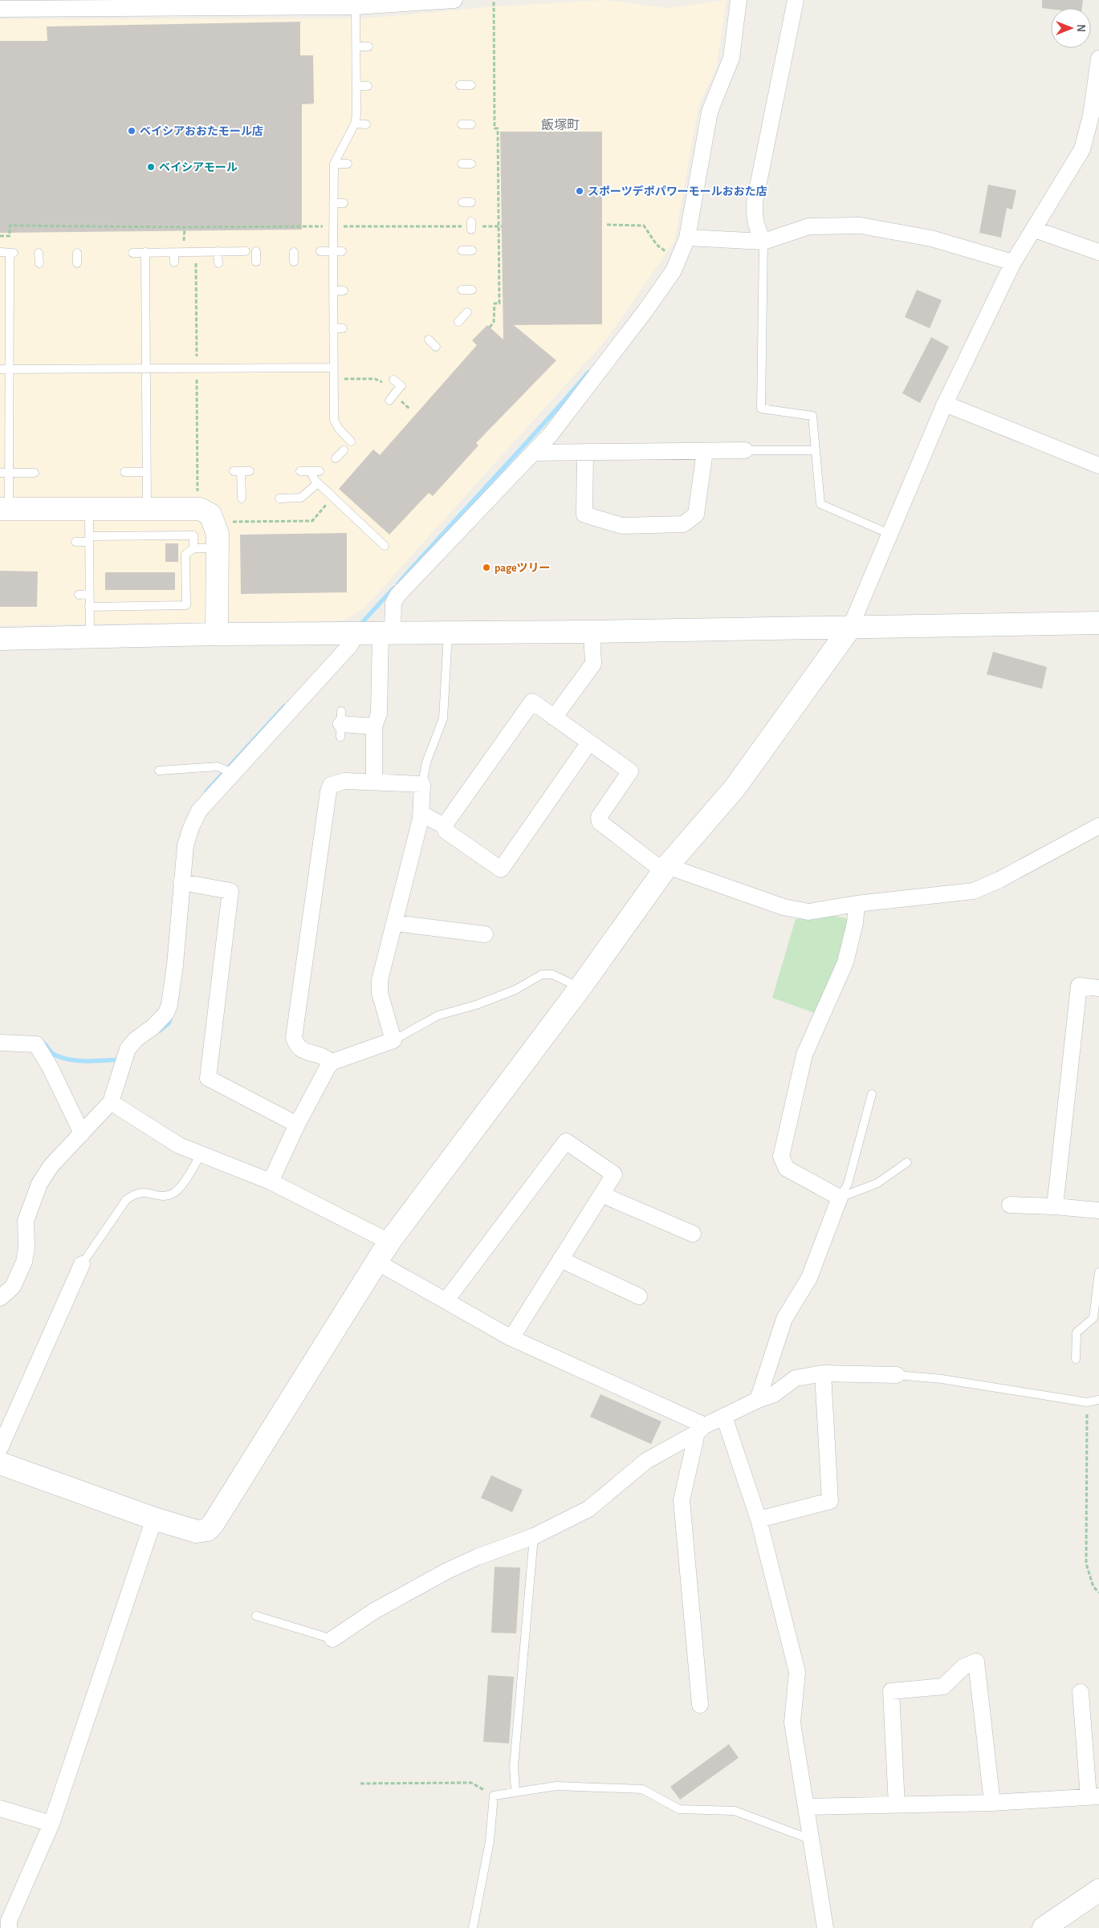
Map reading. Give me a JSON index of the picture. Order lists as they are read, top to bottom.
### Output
{
  "districts": ["飯塚町"],
  "places": [
    "ベイシアおおたモール店",
    "ベイシアモール",
    "スポーツデポパワーモールおおた店",
    "pageツリー"
  ],
  "north": "right"
}
